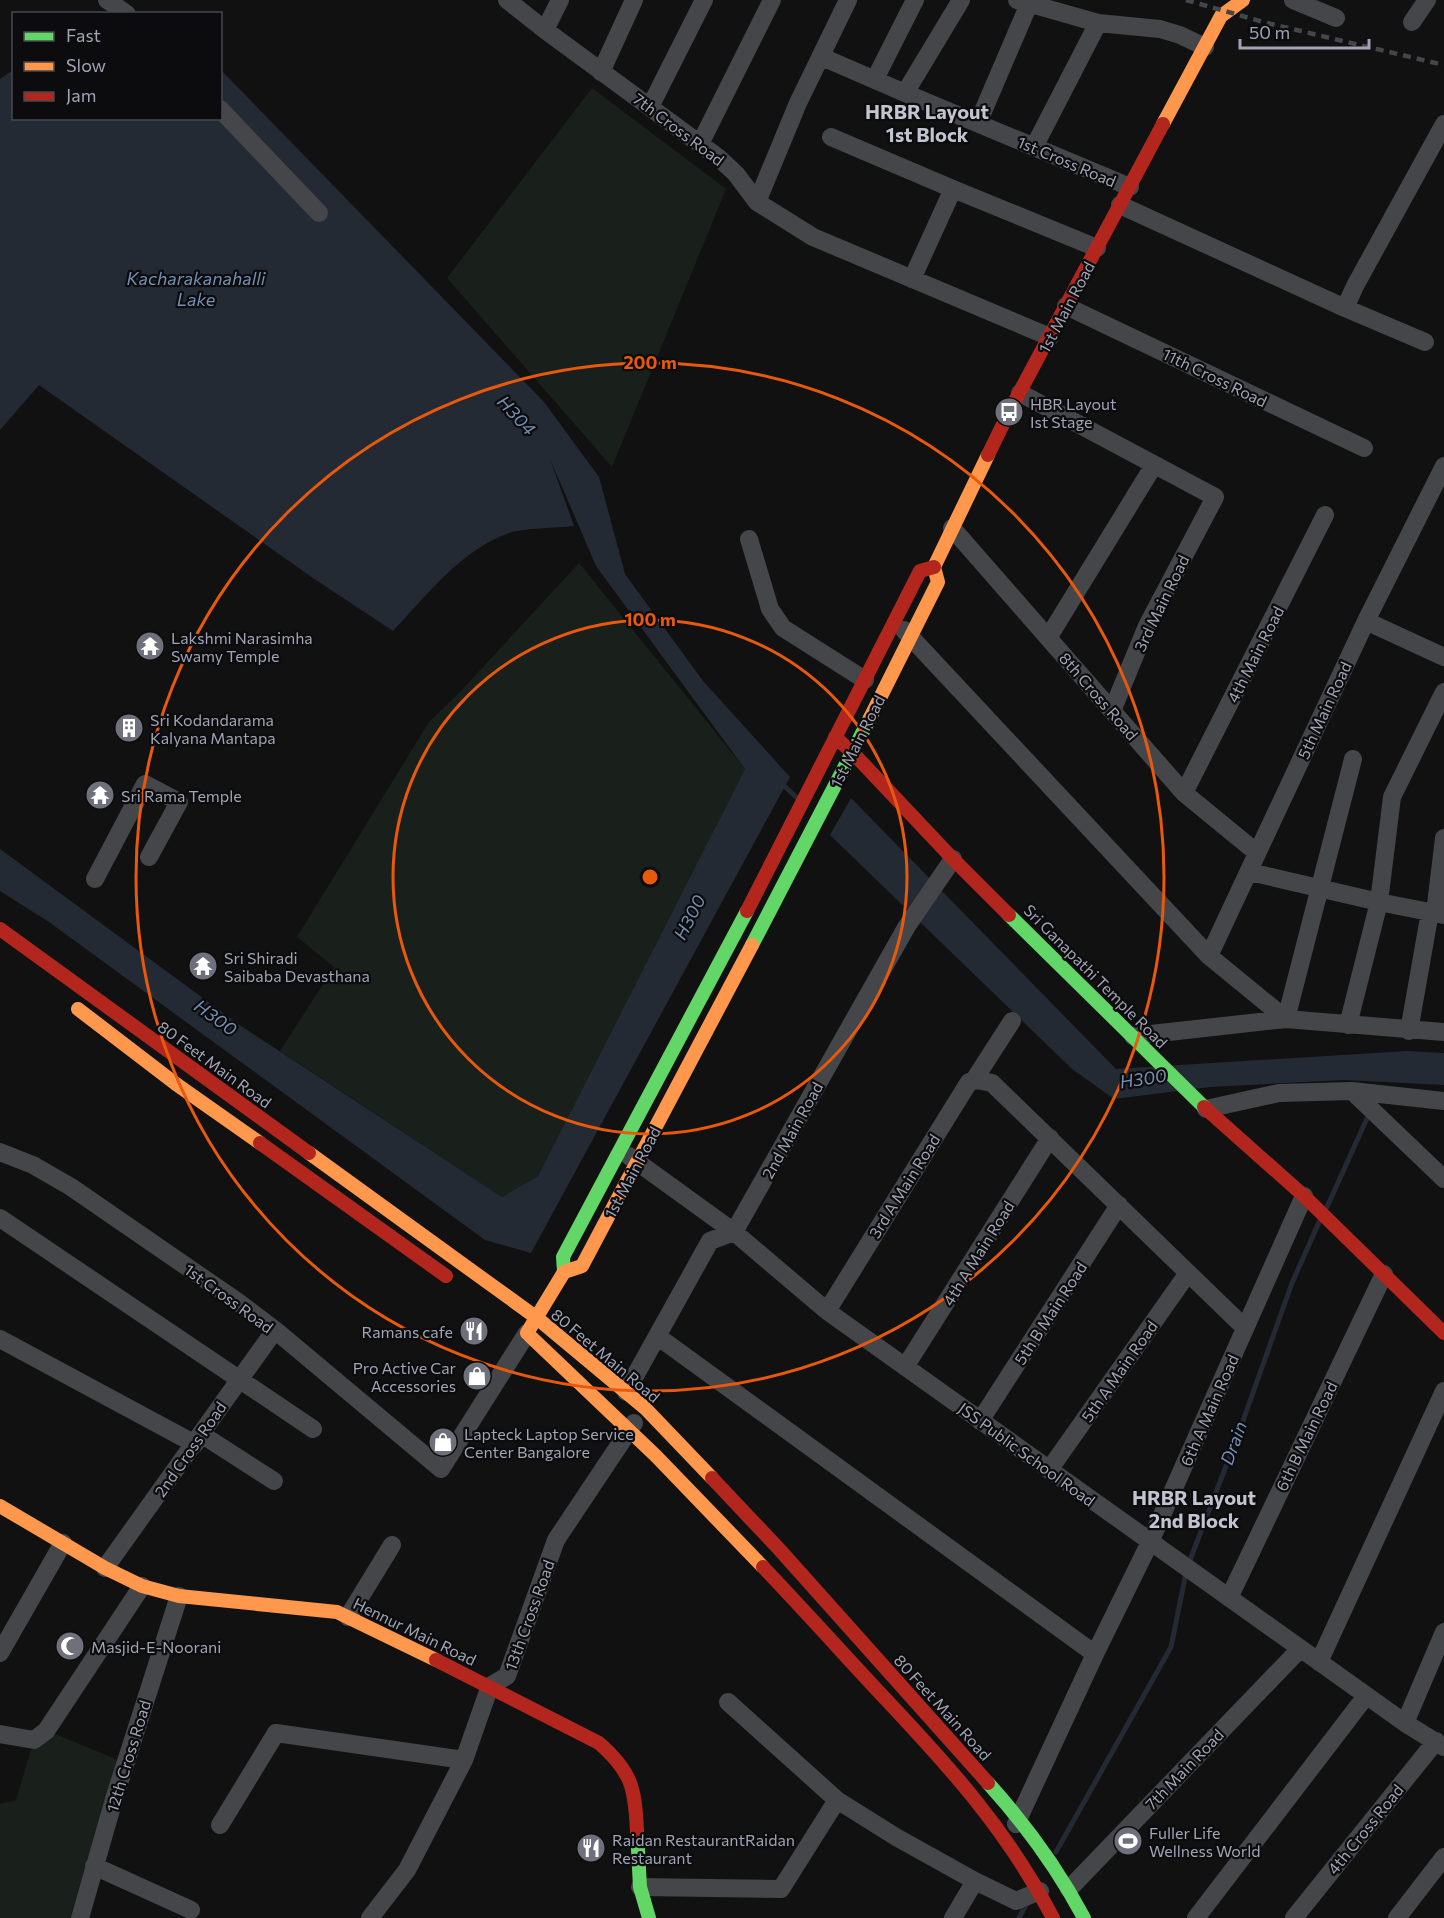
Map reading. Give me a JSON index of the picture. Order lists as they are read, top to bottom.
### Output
{
  "streets": {
    "main road": [
      "1st Main Road",
      "Sri Ganapathi Temple Road",
      "80 Feet Main Road",
      "Hennur Main Road"
    ],
    "street": [
      "7th Cross Road",
      "1st Cross Road",
      "11th Cross Road",
      "3rd Main Road",
      "4th Main Road",
      "8th Cross Road",
      "5th Main Road",
      "2nd Main Road",
      "3rd A Main Road",
      "4th A Main Road",
      "5th B Main Road",
      "5th A Main Road",
      "6th A Main Road",
      "6th B Main Road",
      "2nd Cross Road",
      "JSS Public School Road",
      "13th Cross Road",
      "12th Cross Road",
      "7th Main Road",
      "4th Cross Road"
    ]
  },
  "crossings": [
    ["7th Cross Road", "1st Main Road"],
    ["1st Cross Road", "1st Main Road"],
    ["1st Cross Road", "2nd Cross Road"],
    ["1st Main Road", "11th Cross Road"],
    ["1st Main Road", "8th Cross Road"],
    ["1st Main Road", "Sri Ganapathi Temple Road"],
    ["1st Main Road", "80 Feet Main Road"],
    ["1st Main Road", "JSS Public School Road"],
    ["3rd Main Road", "8th Cross Road"],
    ["4th Main Road", "8th Cross Road"],
    ["8th Cross Road", "5th Main Road"],
    ["Sri Ganapathi Temple Road", "2nd Main Road"],
    ["Sri Ganapathi Temple Road", "6th A Main Road"],
    ["Sri Ganapathi Temple Road", "6th B Main Road"],
    ["80 Feet Main Road", "6th A Main Road"],
    ["80 Feet Main Road", "13th Cross Road"],
    ["80 Feet Main Road", "7th Main Road"],
    ["2nd Main Road", "JSS Public School Road"],
    ["3rd A Main Road", "JSS Public School Road"],
    ["4th A Main Road", "JSS Public School Road"],
    ["5th B Main Road", "JSS Public School Road"],
    ["5th A Main Road", "JSS Public School Road"],
    ["6th A Main Road", "JSS Public School Road"],
    ["6th B Main Road", "JSS Public School Road"],
    ["2nd Cross Road", "Hennur Main Road"],
    ["JSS Public School Road", "7th Main Road"],
    ["JSS Public School Road", "4th Cross Road"],
    ["13th Cross Road", "Hennur Main Road"],
    ["Hennur Main Road", "12th Cross Road"]
  ],
  "districts": ["HRBR Layout 1st Block", "HRBR Layout 2nd Block"],
  "water": [
    "Kacharakanahalli Lake",
    "H304",
    "H300",
    "Drain"
  ],
  "places": {
    "bus stop": ["HBR Layout Ist Stage"],
    "temple": ["Lakshmi Narasimha Swamy Temple", "Sri Rama Temple", "Sri Shiradi Saibaba Devasthana"],
    "building": ["Sri Kodandarama Kalyana Mantapa"],
    "restaurant": ["Ramans cafe", "Raidan RestaurantRaidan Restaurant"],
    "shop": ["Pro Active Car Accessories", "Lapteck Laptop Service Center Bangalore"],
    "mosque": ["Masjid-E-Noorani"],
    "sports": ["Fuller Life Wellness World"]
  },
  "legend": ["Fast", "Slow", "Jam"],
  "scale_bar": "50 m",
  "rings": ["200 m", "100 m"]
}
